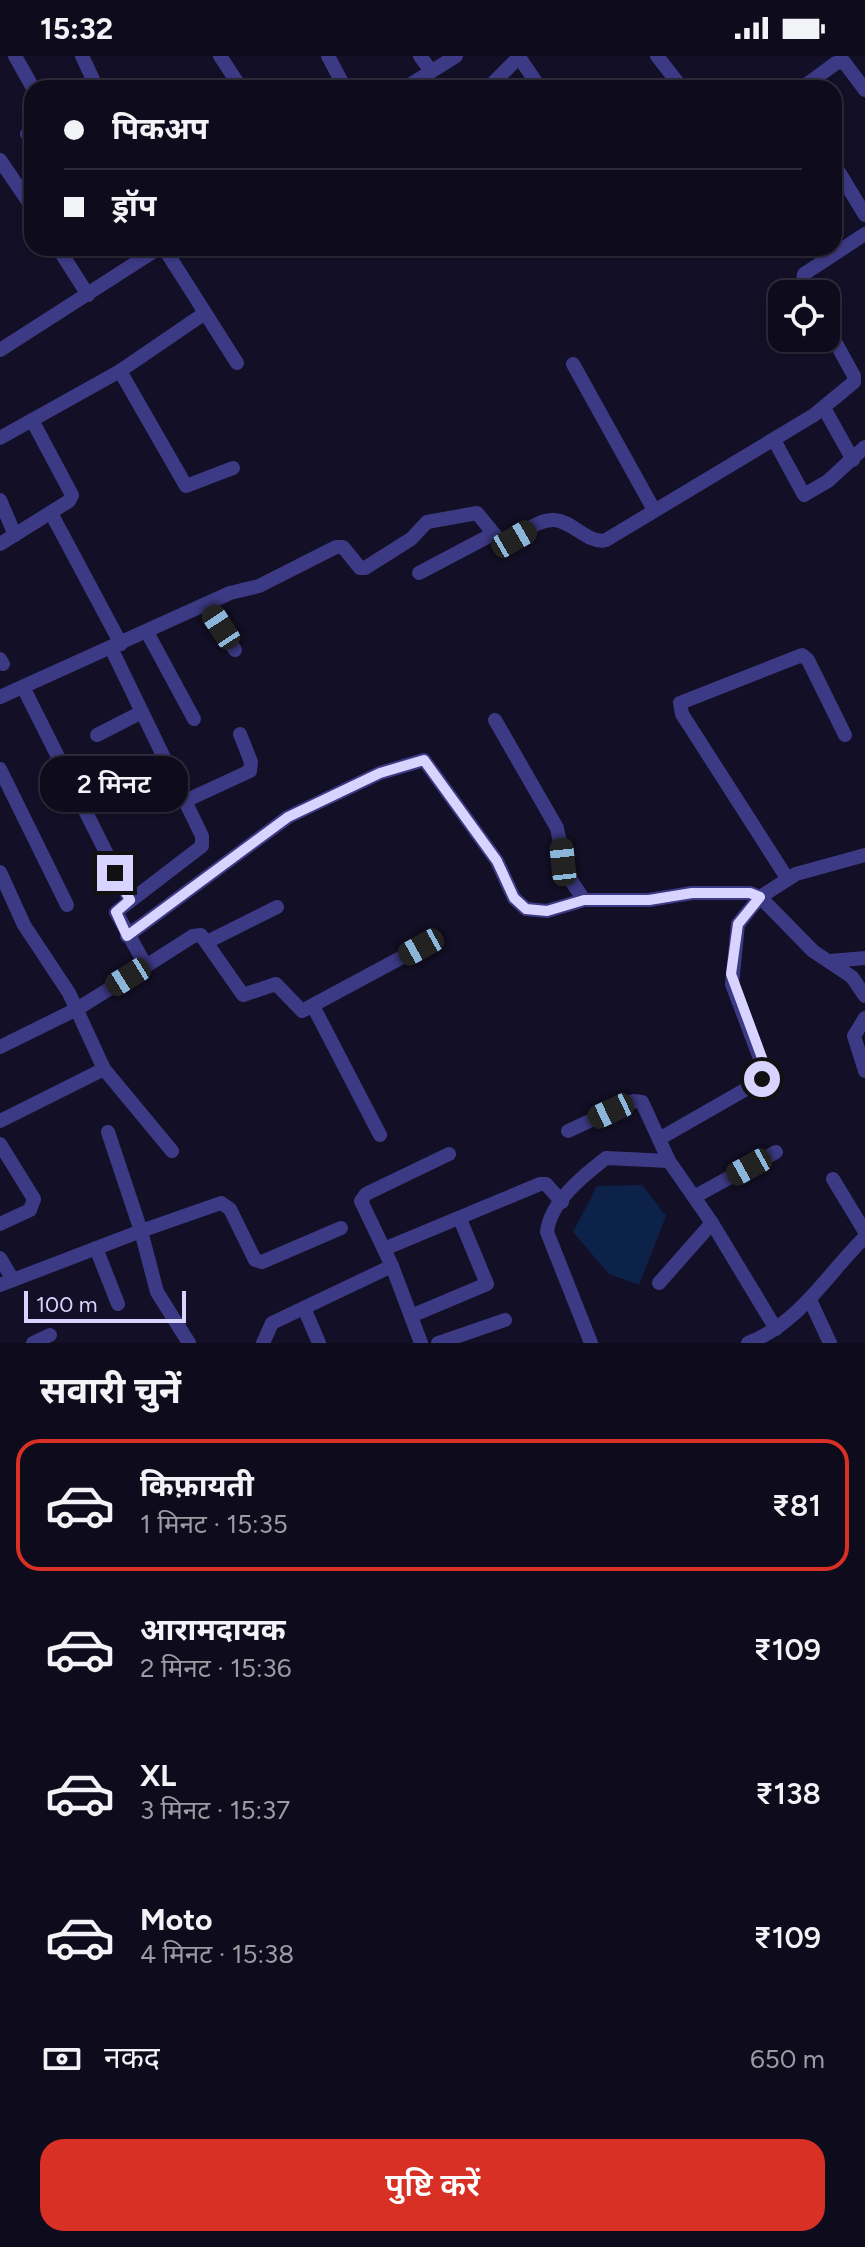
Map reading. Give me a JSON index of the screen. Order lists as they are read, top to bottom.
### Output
{
  "scale_bar": "100 m",
  "page": {
    "status": "15:32",
    "banner": ["पिकअप", "ड्रॉप"],
    "bubble": "2 मिनट",
    "scale": "100 m",
    "heading": "सवारी चुनें",
    "list": [
      {
        "name": "किफ़ायती",
        "note": "1 मिनट · 15:35",
        "value": "₹81"
      },
      {
        "name": "आरामदायक",
        "note": "2 मिनट · 15:36",
        "value": "₹109"
      },
      {
        "name": "XL",
        "note": "3 मिनट · 15:37",
        "value": "₹138"
      },
      {
        "name": "Moto",
        "note": "4 मिनट · 15:38",
        "value": "₹109"
      }
    ],
    "pay": ["नकद", "650 m"],
    "buttons": "पुष्टि करें"
  }
}
